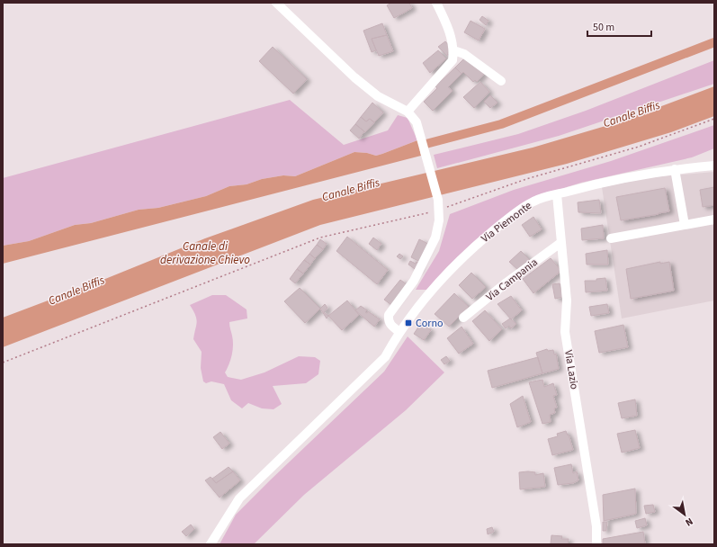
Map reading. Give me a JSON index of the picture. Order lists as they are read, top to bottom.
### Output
{
  "streets": {
    "street": ["Via Piemonte", "Via Campania", "Via Lazio"]
  },
  "crossings": [
    ["Via Piemonte", "Via Lazio"],
    ["Via Campania", "Via Lazio"]
  ],
  "water": ["Canale Biffis", "Canale di derivazione Chievo"],
  "places": {
    "transit": ["Corno"]
  },
  "scale_bar": "50 m",
  "north": "bottom right"
}
